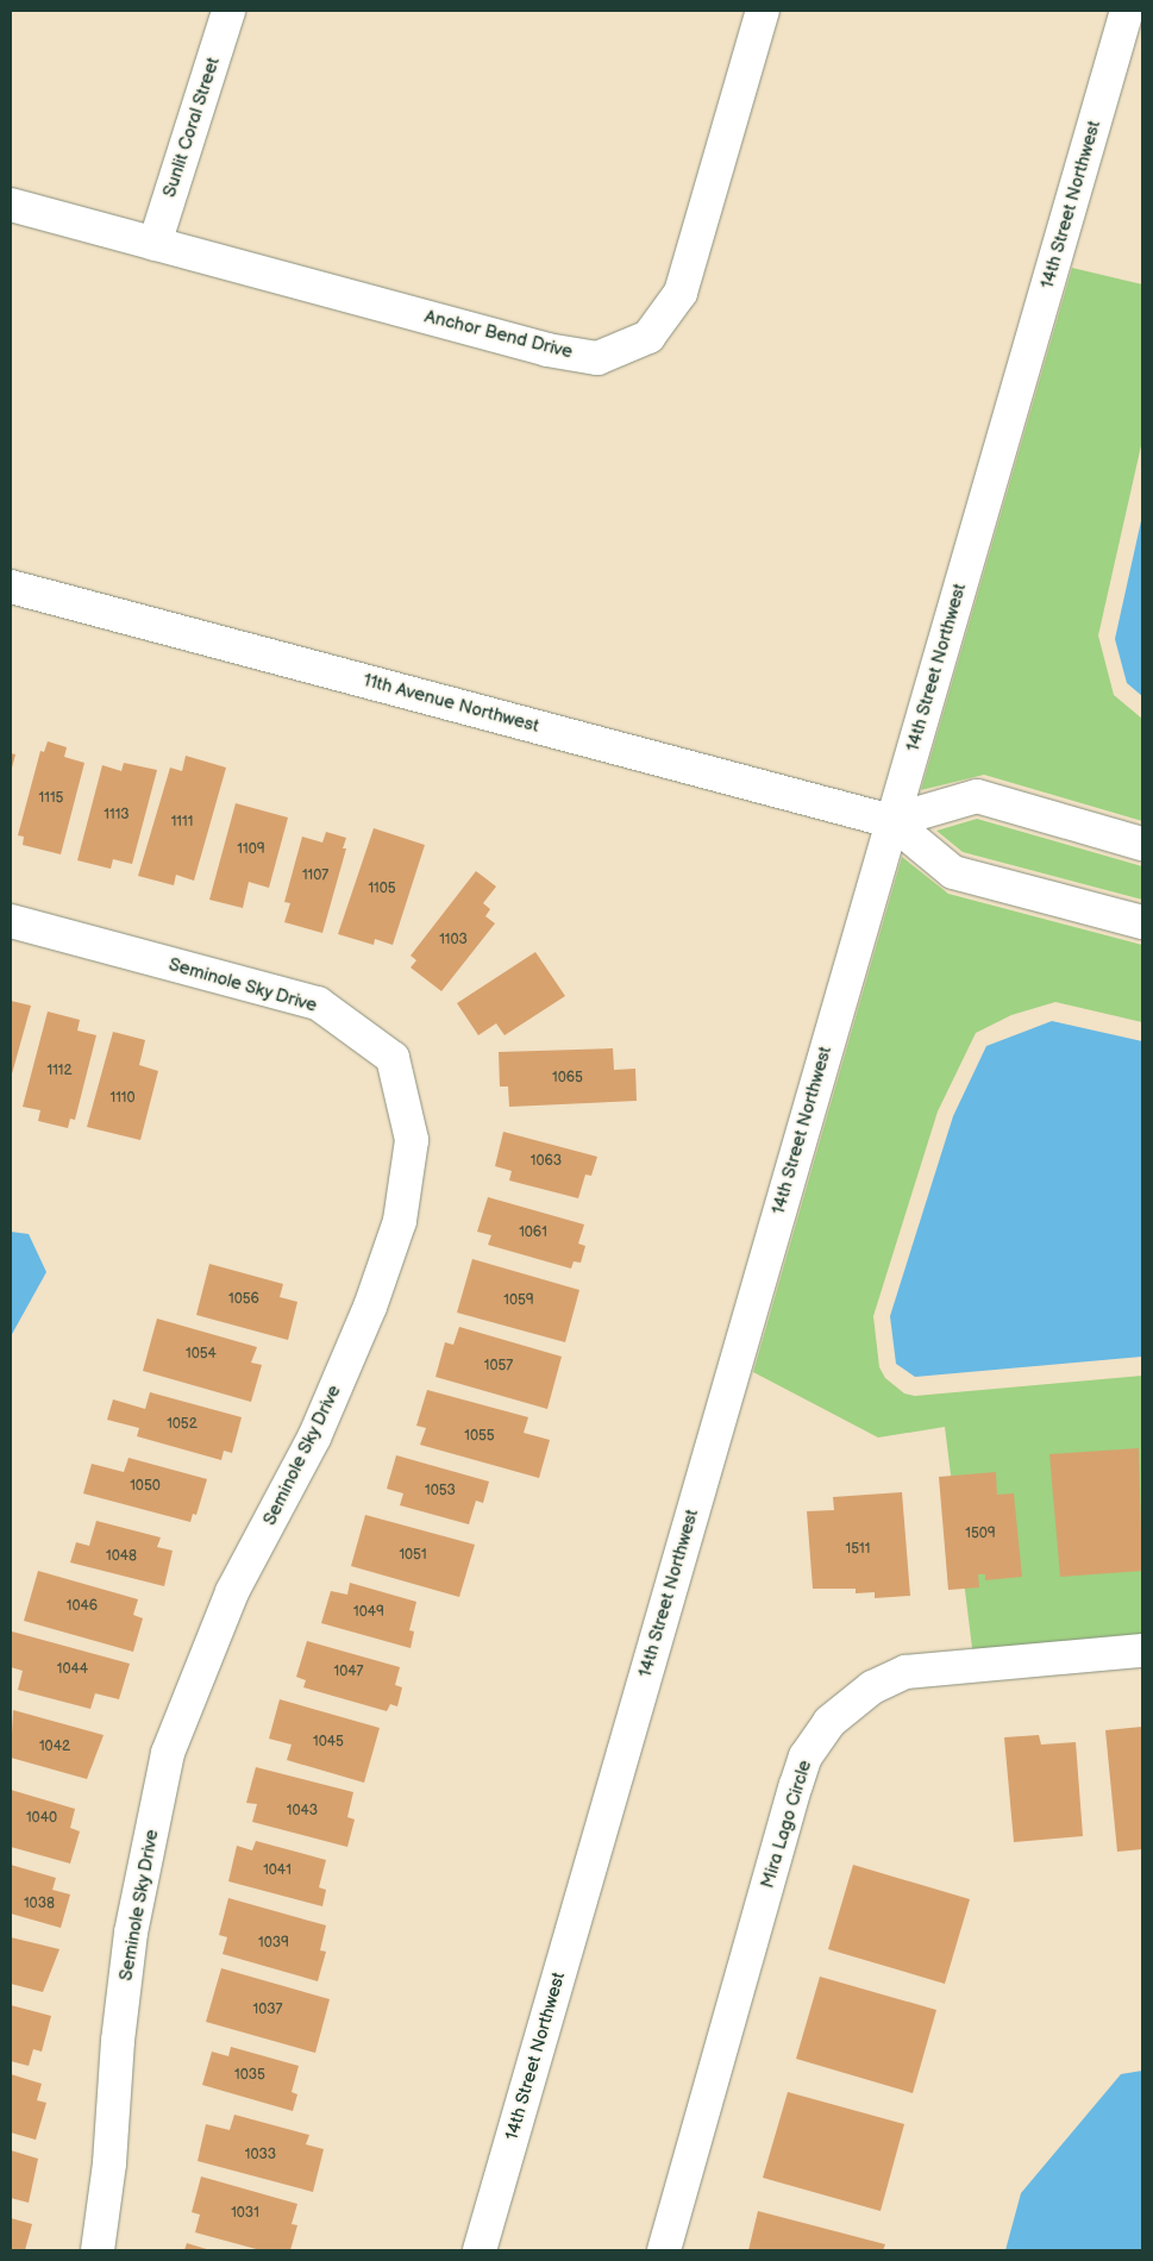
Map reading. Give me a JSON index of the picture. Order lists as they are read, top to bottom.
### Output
{
  "streets": {
    "street": [
      "Sunlit Coral Street",
      "14th Street Northwest",
      "Anchor Bend Drive",
      "11th Avenue Northwest",
      "Seminole Sky Drive",
      "Mira Lago Circle"
    ]
  },
  "crossings": [
    ["Sunlit Coral Street", "Anchor Bend Drive"],
    ["14th Street Northwest", "11th Avenue Northwest"]
  ],
  "house_numbers": [
    "1115",
    "1113",
    "1111",
    "1109",
    "1107",
    "1105",
    "1103",
    "1112",
    "1065",
    "1110",
    "1063",
    "1061",
    "1056",
    "1059",
    "1054",
    "1057",
    "1052",
    "1055",
    "1050",
    "1053",
    "1509",
    "1511",
    "1051",
    "1048",
    "1046",
    "1049",
    "1044",
    "1047",
    "1045",
    "1042",
    "1043",
    "1040",
    "1041",
    "1038",
    "1039",
    "1037",
    "1035",
    "1033",
    "1031"
  ]
}
